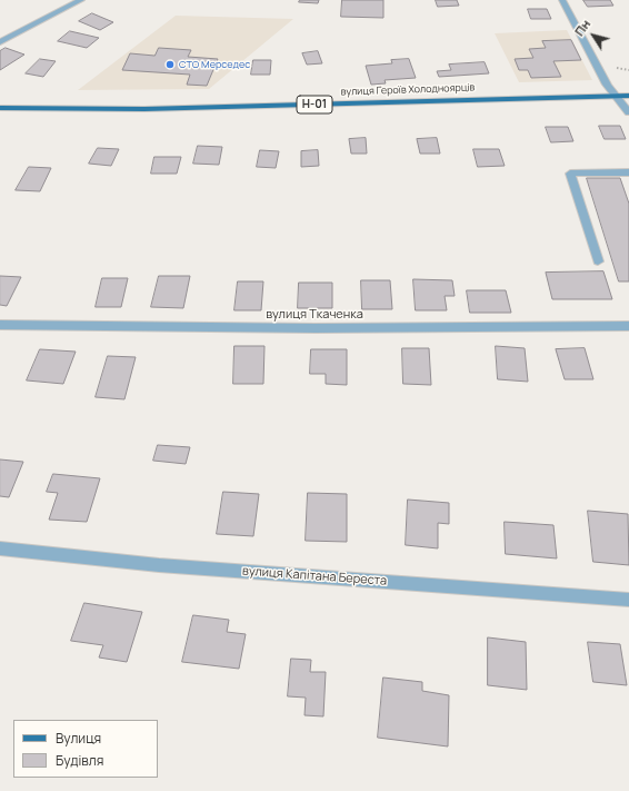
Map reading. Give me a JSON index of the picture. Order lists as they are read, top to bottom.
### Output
{
  "streets": {
    "main road": ["вулиця Героїв Холодноярців", "Н-01"],
    "street": ["вулиця Ткаченка", "вулиця Капітана Береста"]
  },
  "places": ["СТО Мерседес"],
  "legend": ["Вулиця", "Будівля"],
  "north": "top left"
}
